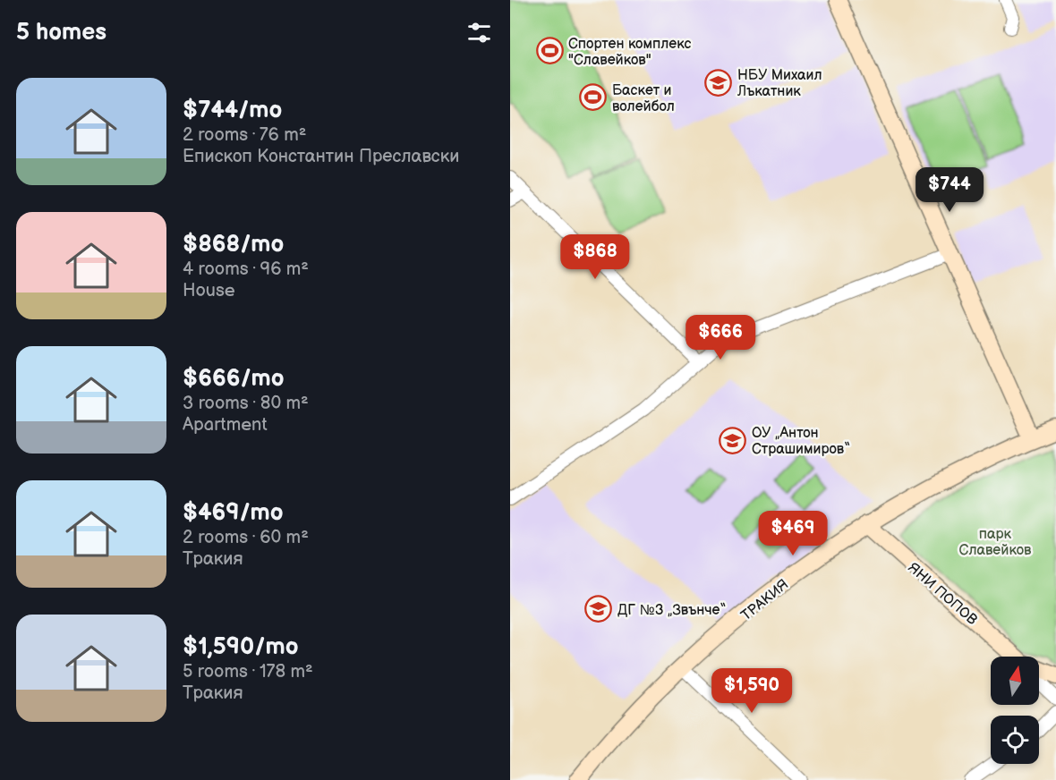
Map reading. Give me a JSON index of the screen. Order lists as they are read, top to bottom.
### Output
{
  "streets": {
    "street": ["ЯНИ ПОПОВ", "ТРАКИЯ"]
  },
  "crossings": [
    ["ЯНИ ПОПОВ", "ТРАКИЯ"]
  ],
  "parks": ["парк Славейков"],
  "places": {
    "sports": ["Спортен комплекс \"Славейков\"", "Баскет и волейбол"],
    "school or university": ["НБУ Михаил Лъкатник", "ОУ „Антон Страшимиров“", "ДГ №3 „Звънче“"]
  },
  "north": "top",
  "page": {
    "heading": "5 homes",
    "list": [
      {
        "name": "$744/mo",
        "note": "2 rooms · 76 m² · Епископ Константин Преславски"
      },
      {
        "name": "$868/mo",
        "note": "4 rooms · 96 m² · House"
      },
      {
        "name": "$666/mo",
        "note": "3 rooms · 80 m² · Apartment"
      },
      {
        "name": "$469/mo",
        "note": "2 rooms · 60 m² · Тракия"
      },
      {
        "name": "$1,590/mo",
        "note": "5 rooms · 178 m² · Тракия"
      }
    ],
    "price": [
      "$744",
      "$868",
      "$666",
      "$469",
      "$1,590"
    ]
  }
}
